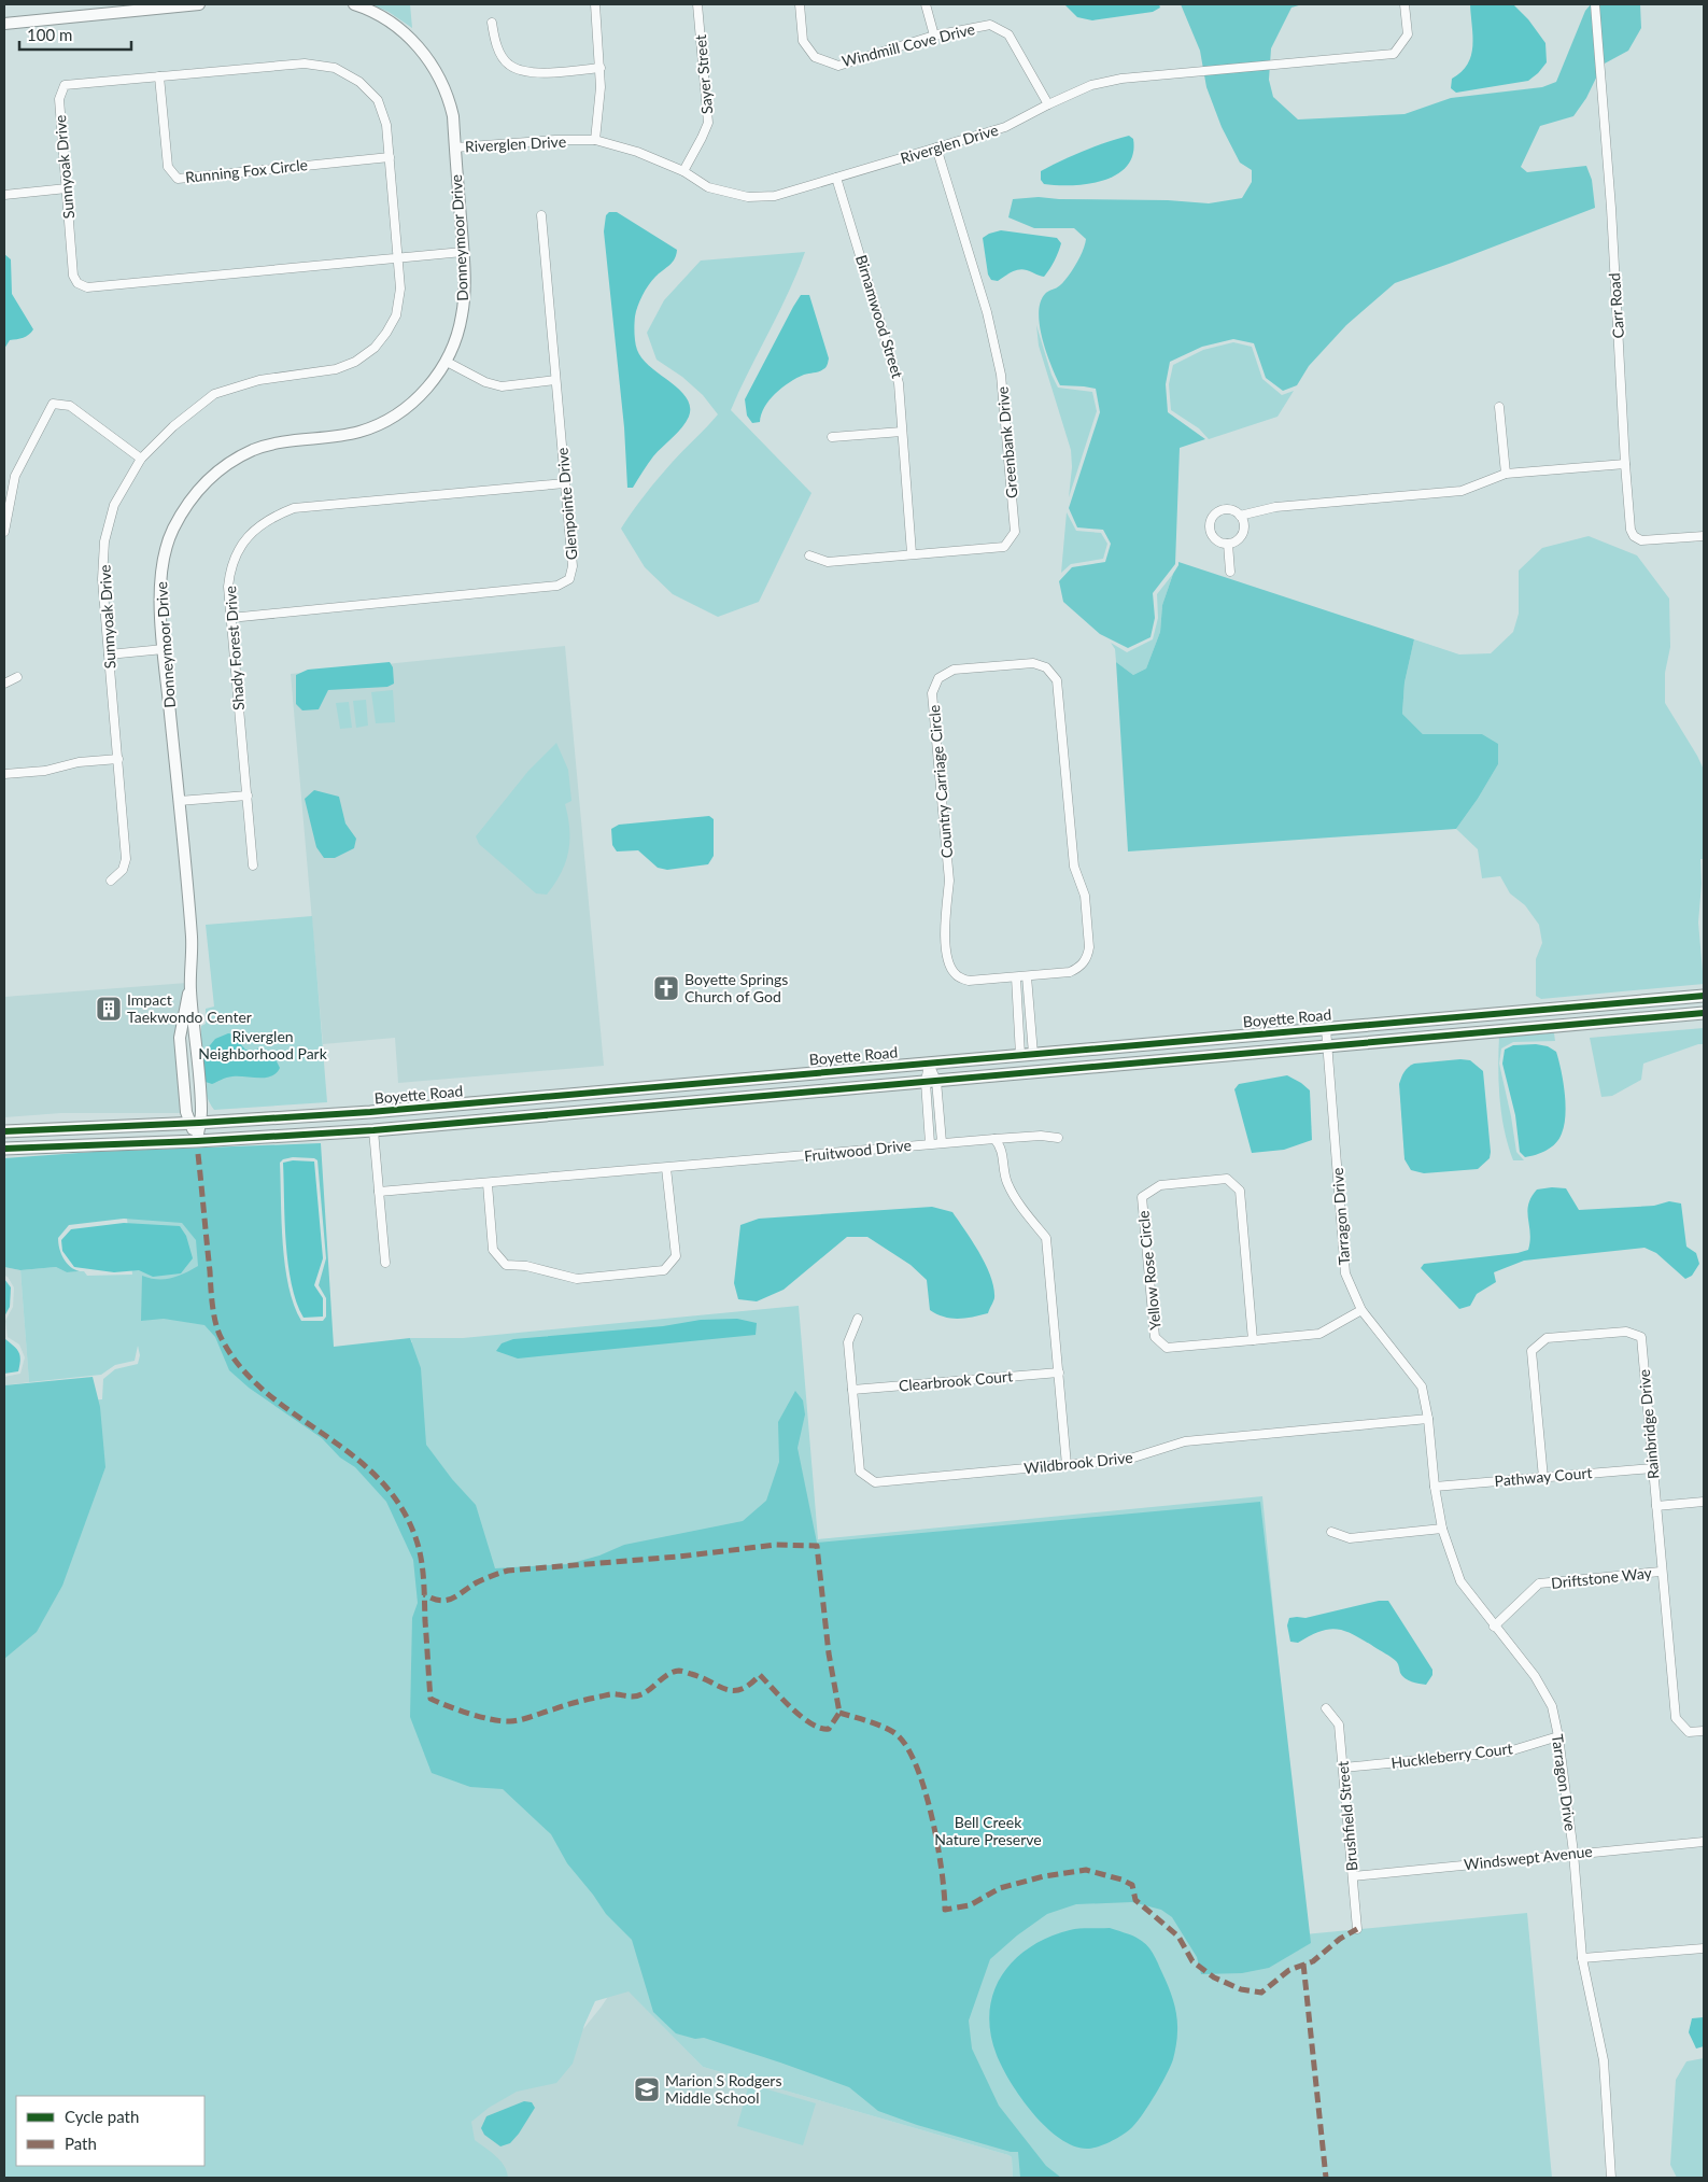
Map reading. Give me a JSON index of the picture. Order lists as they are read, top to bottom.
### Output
{
  "streets": {
    "main road": ["Boyette Road"],
    "street": [
      "Windmill Cove Drive",
      "Sayer Street",
      "Riverglen Drive",
      "Sunnyoak Drive",
      "Running Fox Circle",
      "Donneymoor Drive",
      "Carr Road",
      "Birnamwood Street",
      "Greenbank Drive",
      "Glenpointe Drive",
      "Shady Forest Drive",
      "Country Carriage Circle",
      "Fruitwood Drive",
      "Tarragon Drive",
      "Yellow Rose Circle",
      "Clearbrook Court",
      "Rainbridge Drive",
      "Wildbrook Drive",
      "Pathway Court",
      "Driftstone Way",
      "Huckleberry Court",
      "Brushfield Street",
      "Windswept Avenue"
    ]
  },
  "crossings": [
    ["Windmill Cove Drive", "Riverglen Drive"],
    ["Sayer Street", "Riverglen Drive"],
    ["Riverglen Drive", "Donneymoor Drive"],
    ["Riverglen Drive", "Birnamwood Street"],
    ["Riverglen Drive", "Greenbank Drive"],
    ["Sunnyoak Drive", "Running Fox Circle"],
    ["Sunnyoak Drive", "Donneymoor Drive"],
    ["Donneymoor Drive", "Boyette Road"],
    ["Birnamwood Street", "Greenbank Drive"],
    ["Glenpointe Drive", "Shady Forest Drive"],
    ["Boyette Road", "Tarragon Drive"],
    ["Tarragon Drive", "Yellow Rose Circle"],
    ["Tarragon Drive", "Wildbrook Drive"],
    ["Tarragon Drive", "Pathway Court"],
    ["Tarragon Drive", "Driftstone Way"],
    ["Tarragon Drive", "Huckleberry Court"],
    ["Tarragon Drive", "Windswept Avenue"],
    ["Clearbrook Court", "Wildbrook Drive"],
    ["Rainbridge Drive", "Pathway Court"],
    ["Rainbridge Drive", "Driftstone Way"],
    ["Huckleberry Court", "Brushfield Street"],
    ["Brushfield Street", "Windswept Avenue"]
  ],
  "parks": ["Riverglen Neighborhood Park", "Bell Creek Nature Preserve"],
  "places": {
    "church": ["Boyette Springs Church of God"],
    "building": ["Impact Taekwondo Center"],
    "school or university": ["Marion S Rodgers Middle School"]
  },
  "legend": ["Cycle path", "Path"],
  "scale_bar": "100 m"
}
